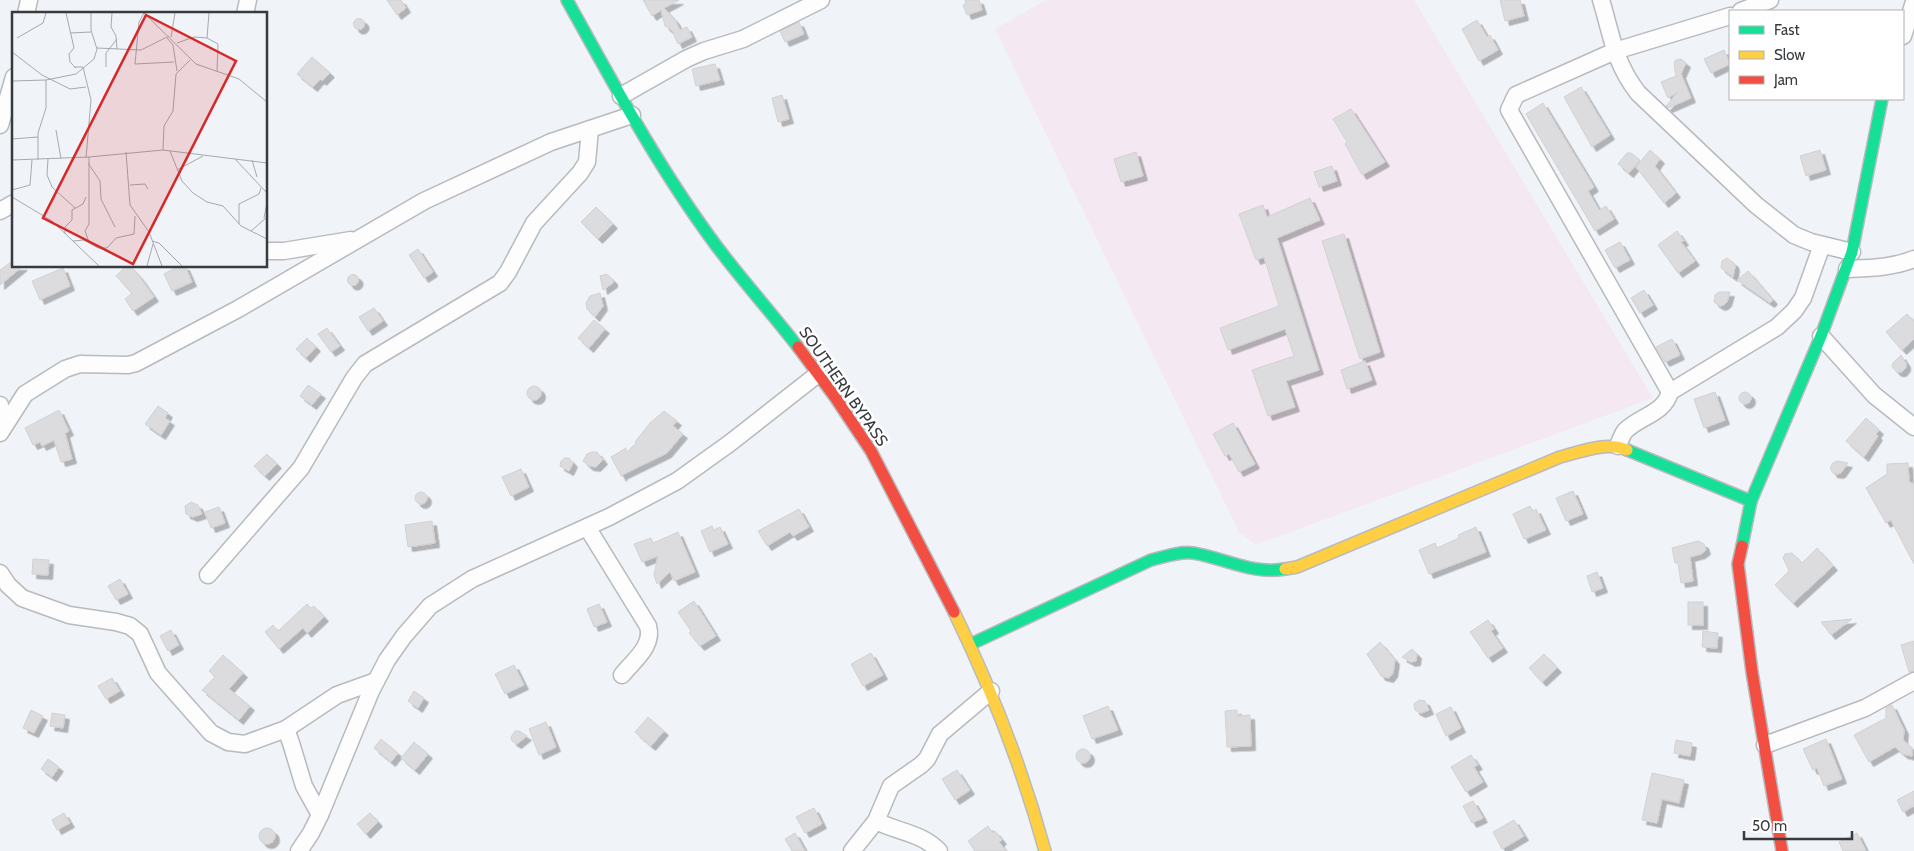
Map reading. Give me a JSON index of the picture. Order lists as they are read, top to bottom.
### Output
{
  "streets": {
    "street": ["SOUTHERN BYPASS"]
  },
  "legend": ["Fast", "Slow", "Jam"],
  "scale_bar": "50 m"
}
